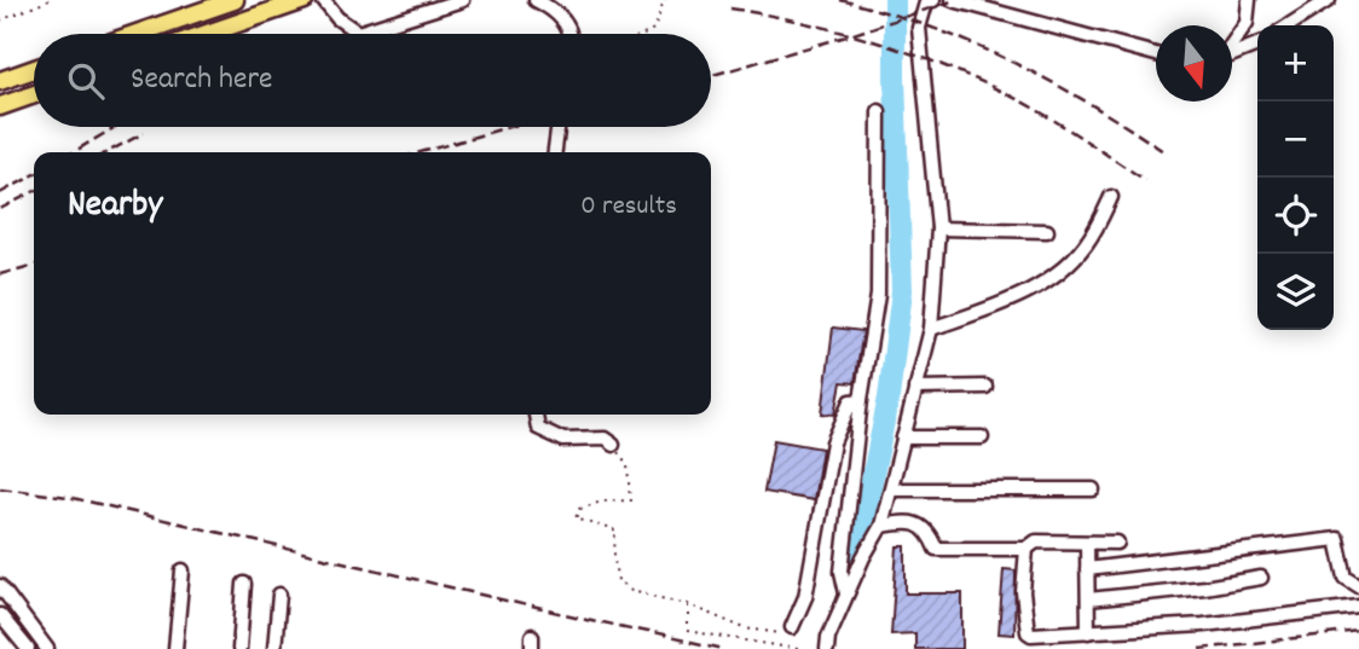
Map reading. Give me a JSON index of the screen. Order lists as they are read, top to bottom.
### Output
{
  "north": "bottom",
  "page": {
    "map_buttons": ["+", "−"],
    "search": "Search here",
    "heading": ["Nearby", "0 results"]
  }
}
